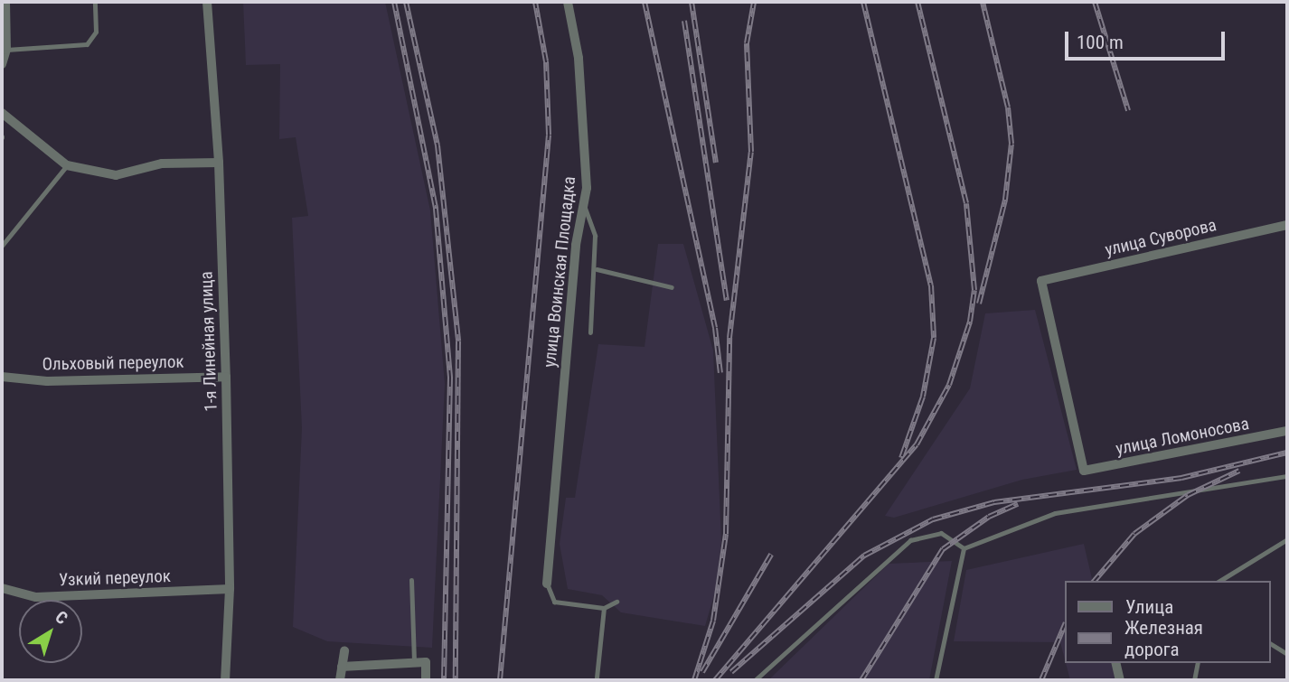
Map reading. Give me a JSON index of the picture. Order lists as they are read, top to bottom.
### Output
{
  "streets": {
    "street": [
      "улица Суворова",
      "улица Воинская Площадка",
      "1-я Линейная улица",
      "Ольховый переулок",
      "улица Ломоносова",
      "Узкий переулок"
    ]
  },
  "crossings": [
    ["улица Суворова", "улица Ломоносова"],
    ["1-я Линейная улица", "Ольховый переулок"],
    ["1-я Линейная улица", "Узкий переулок"]
  ],
  "legend": ["Улица", "Железная дорога"],
  "scale_bar": "100 m",
  "north": "top right"
}
